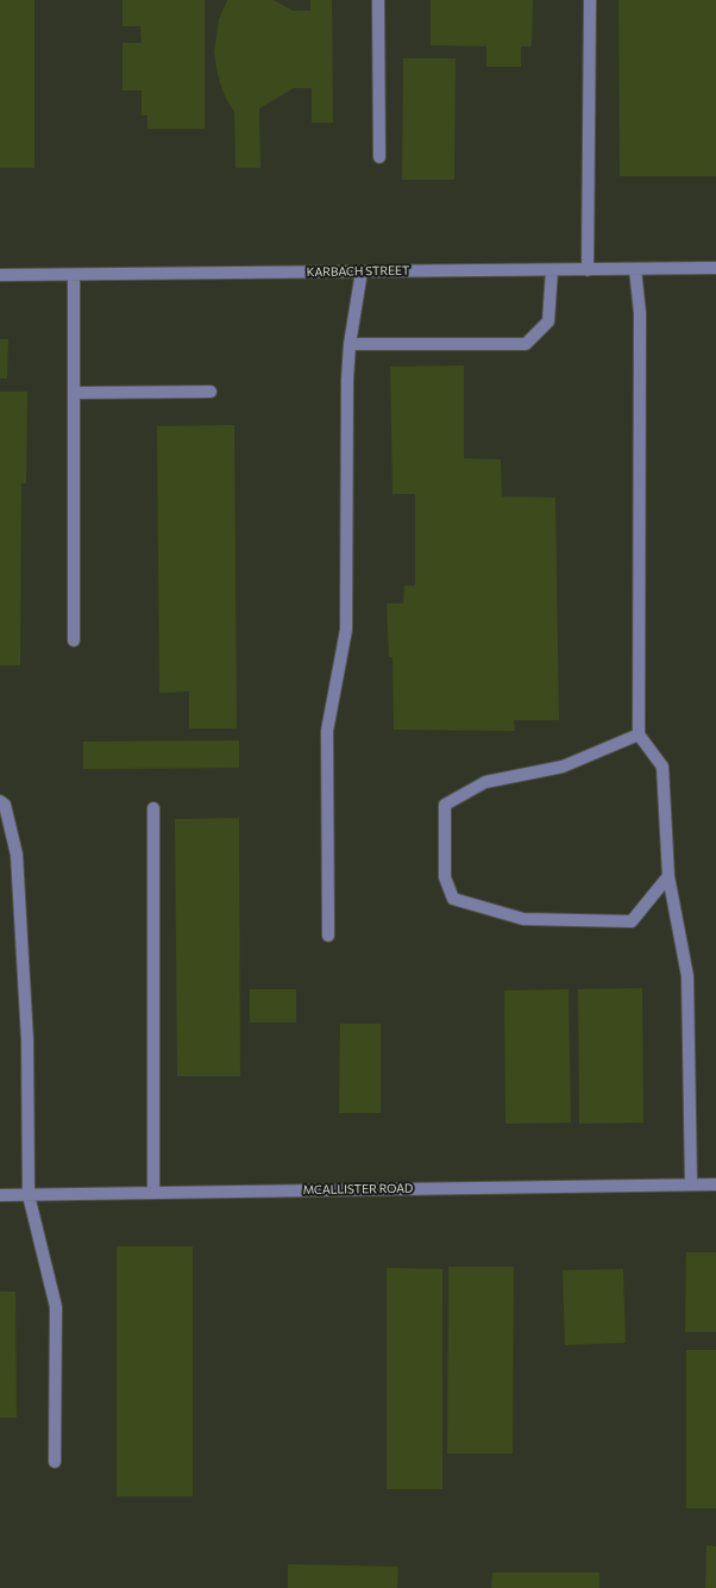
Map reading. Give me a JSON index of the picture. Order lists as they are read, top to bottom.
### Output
{
  "streets": {
    "street": ["KARBACH STREET", "MCALLISTER ROAD"]
  }
}
